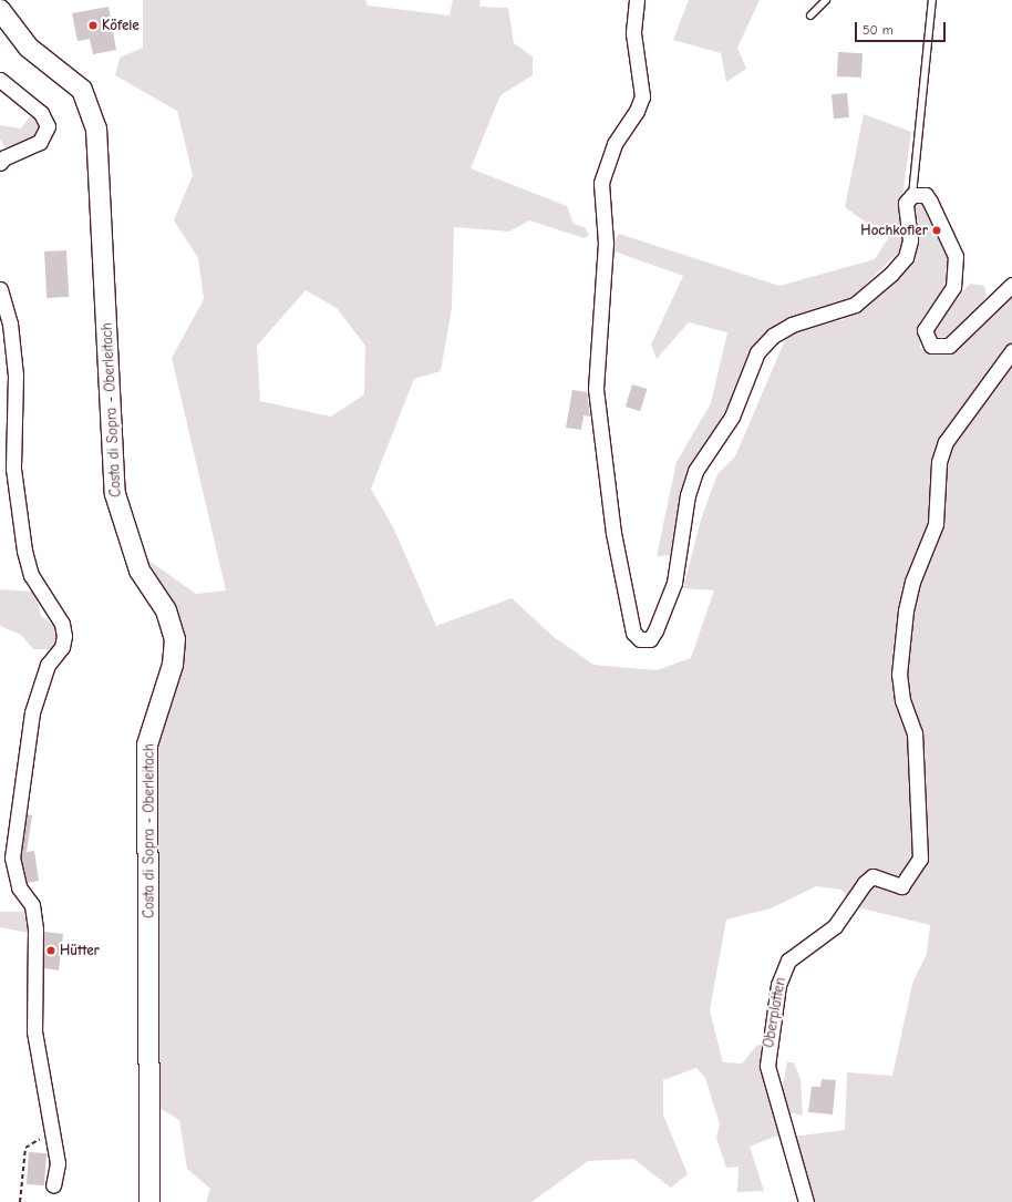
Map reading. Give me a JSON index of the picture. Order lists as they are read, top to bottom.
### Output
{
  "streets": {
    "main road": ["Costa di Sopra - Oberleitach"],
    "street": ["Oberplatten"]
  },
  "places": ["Köfele", "Hochkofler", "Hütter"],
  "scale_bar": "50 m"
}
